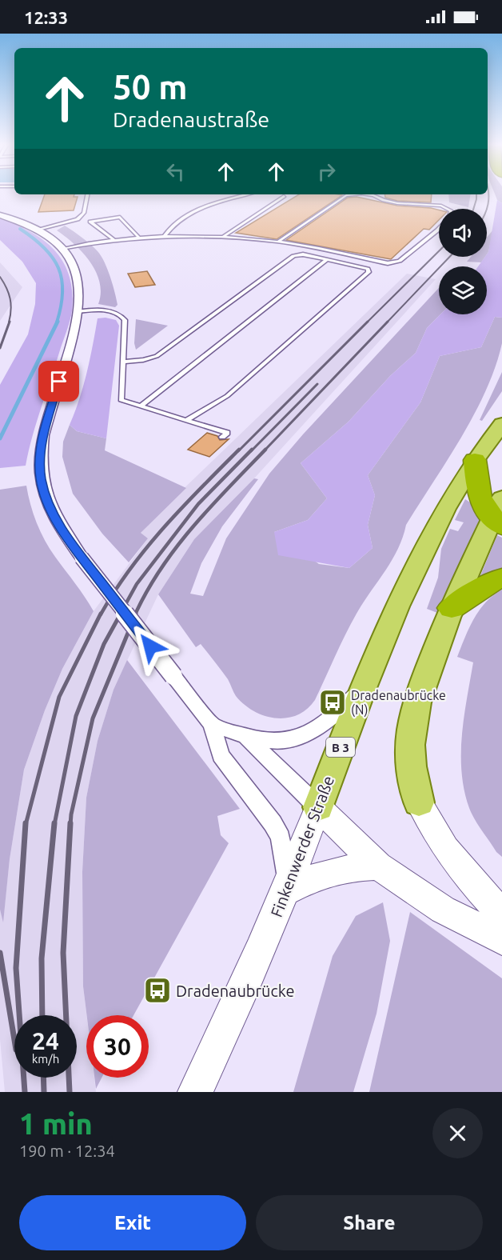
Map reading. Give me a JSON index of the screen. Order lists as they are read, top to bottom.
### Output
{
  "streets": {
    "main road": ["B 3", "Finkenwerder Straße"]
  },
  "places": {
    "bus stop": ["Dradenaubrücke (N)", "Dradenaubrücke"]
  },
  "page": {
    "status": "12:33",
    "turn": ["50 m", "Dradenaustraße"],
    "speed": "24 km/h",
    "limit": "30",
    "heading": ["1 min", "190 m · 12:34"],
    "buttons": ["Exit", "Share"]
  }
}
